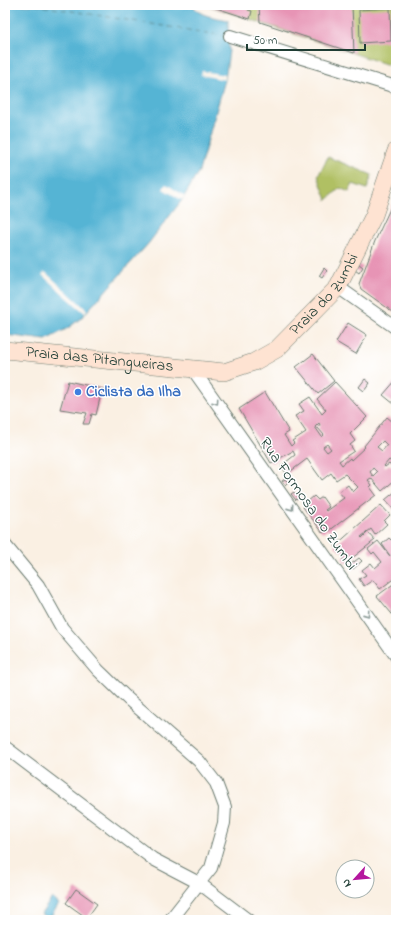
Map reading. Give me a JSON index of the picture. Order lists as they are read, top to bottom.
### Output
{
  "streets": {
    "main road": ["Praia do Zumbi", "Praia das Pitangueiras"],
    "street": ["Rua Formosa do Zumbi"]
  },
  "crossings": [
    ["Praia do Zumbi", "Praia das Pitangueiras"],
    ["Praia do Zumbi", "Rua Formosa do Zumbi"],
    ["Praia das Pitangueiras", "Rua Formosa do Zumbi"]
  ],
  "one_way": ["Rua Formosa do Zumbi"],
  "places": ["Ciclista da Ilha"],
  "scale_bar": "50 m",
  "north": "bottom left"
}
